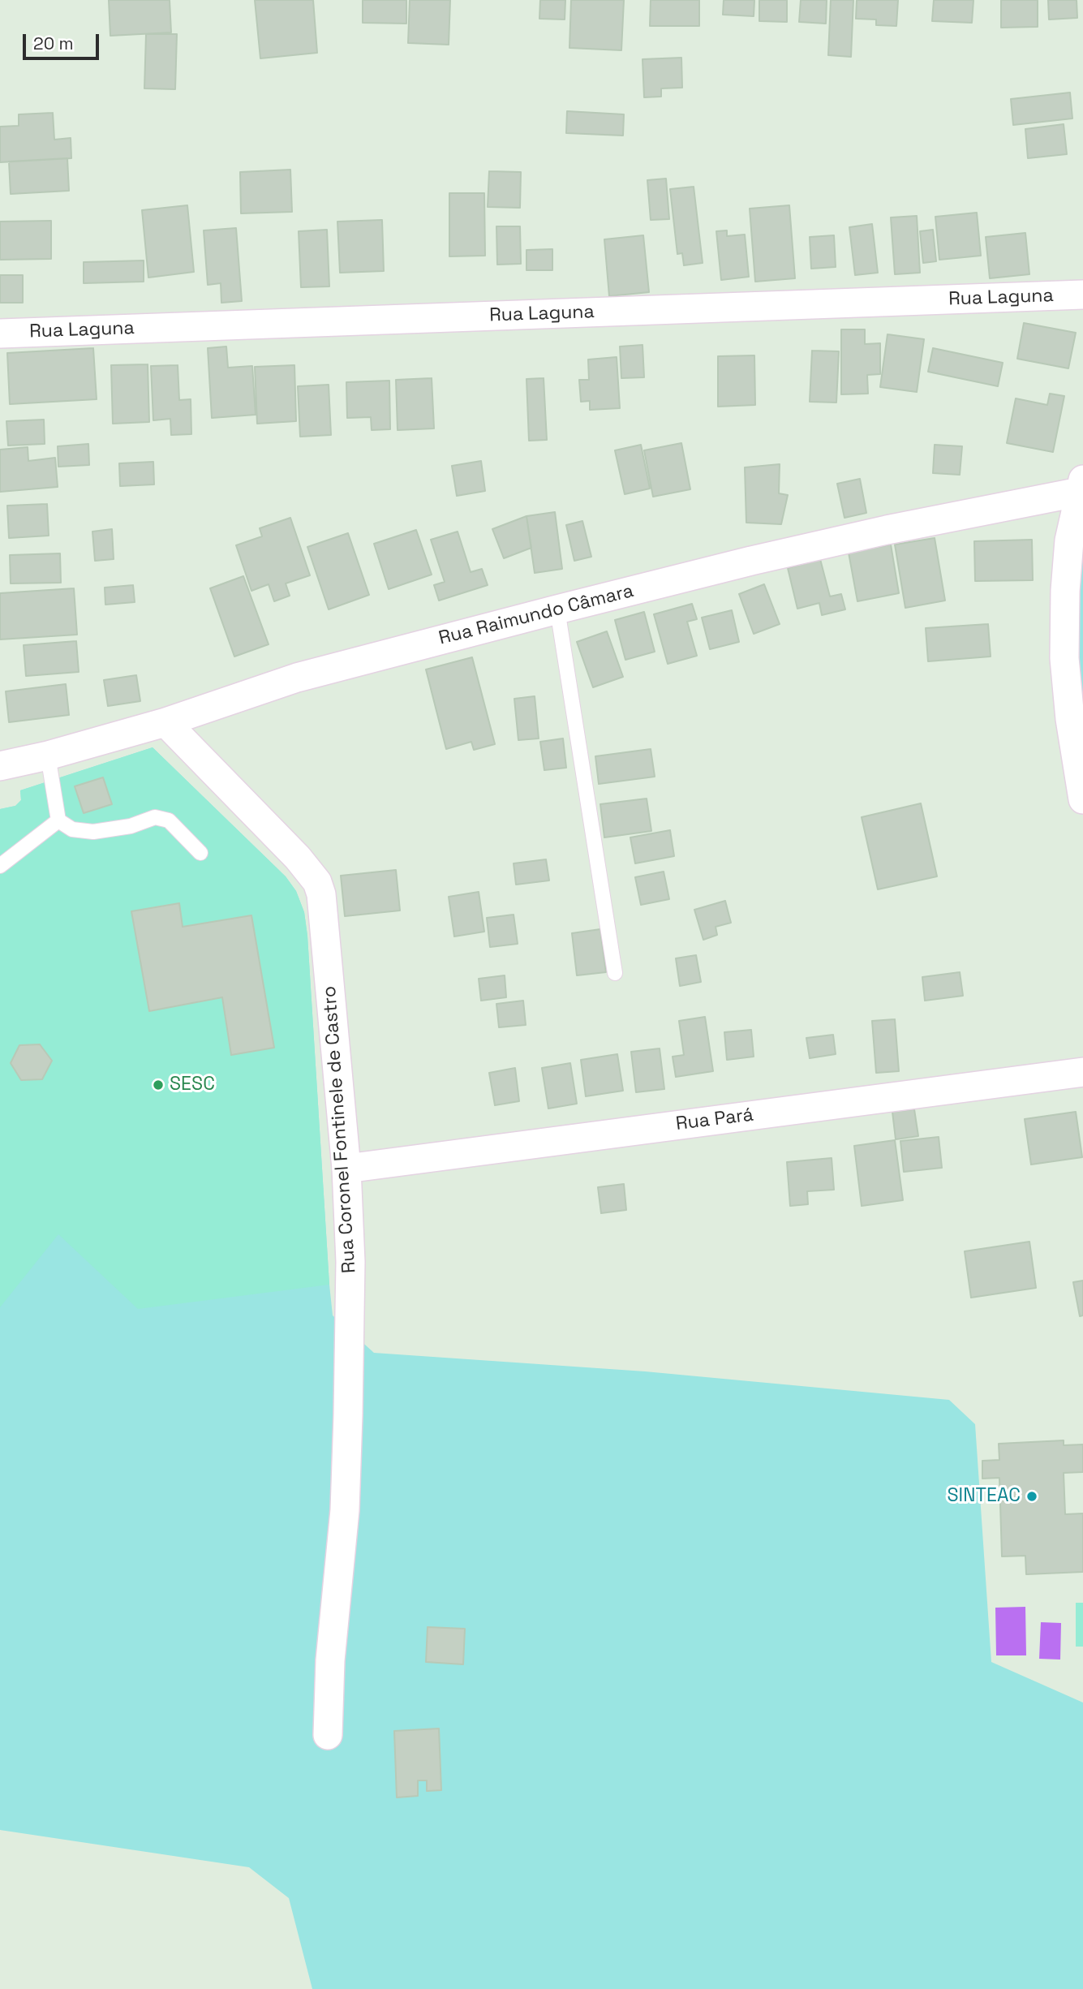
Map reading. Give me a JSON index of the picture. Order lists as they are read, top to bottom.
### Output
{
  "streets": {
    "street": [
      "Rua Laguna",
      "Rua Raimundo Câmara",
      "Rua Pará",
      "Rua Coronel Fontinele de Castro"
    ]
  },
  "crossings": [
    ["Rua Raimundo Câmara", "Rua Coronel Fontinele de Castro"],
    ["Rua Pará", "Rua Coronel Fontinele de Castro"]
  ],
  "places": ["SESC", "SINTEAC"],
  "scale_bar": "20 m"
}
